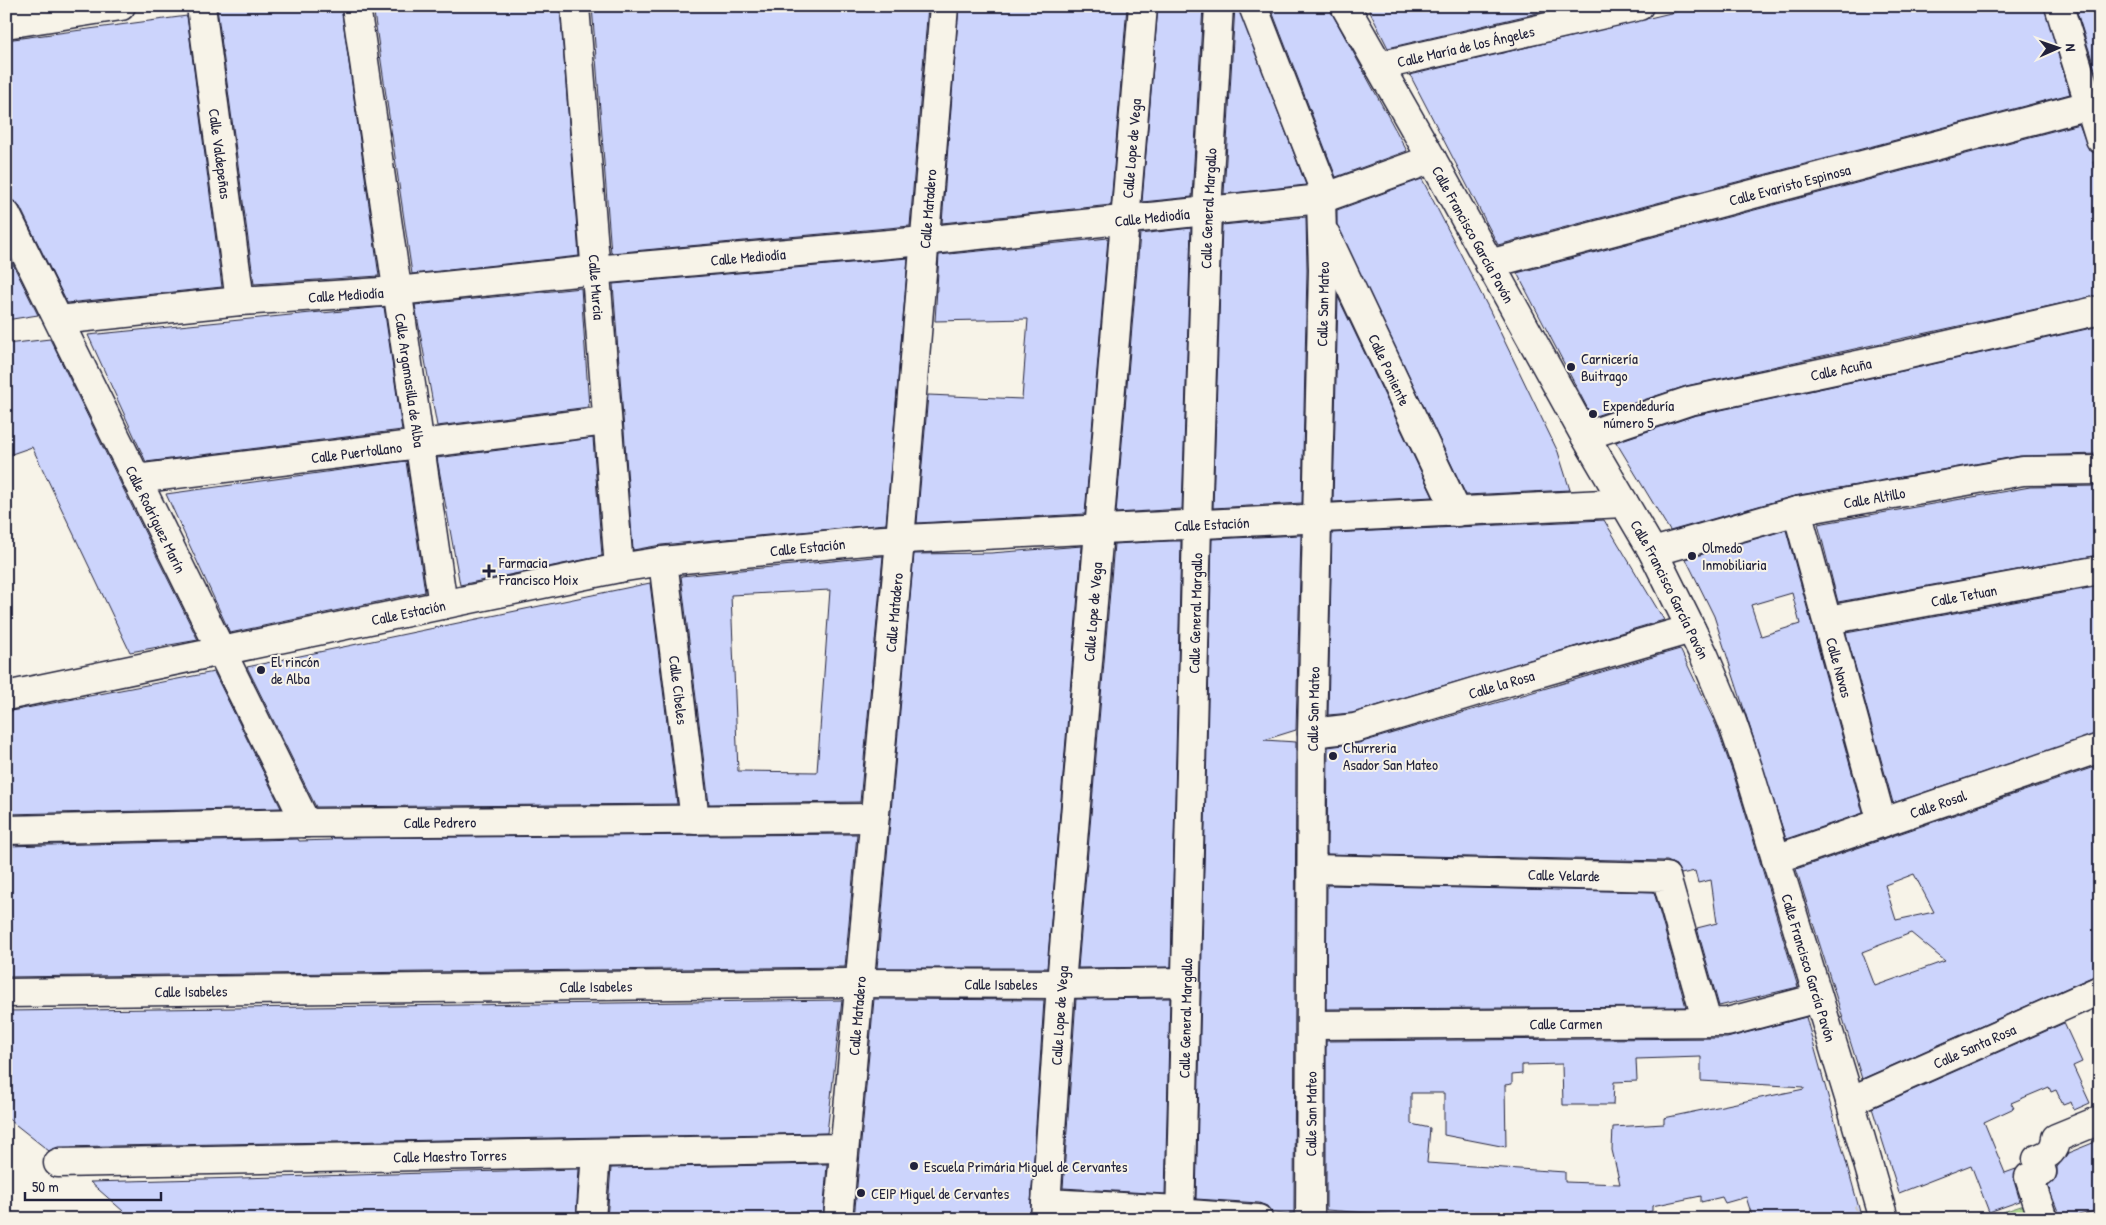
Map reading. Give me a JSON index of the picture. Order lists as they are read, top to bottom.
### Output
{
  "streets": {
    "street": [
      "Calle María de los Ángeles",
      "Calle Lope de Vega",
      "Calle Valdepeñas",
      "Calle Evaristo Espinosa",
      "Calle General Margallo",
      "Calle Matadero",
      "Calle Mediodía",
      "Calle Francisco García Pavón",
      "Calle Murcia",
      "Calle San Mateo",
      "Calle Poniente",
      "Calle Acuña",
      "Calle Argamasilla de Alba",
      "Calle Puertollano",
      "Calle Altillo",
      "Calle Rodríguez Marín",
      "Calle Estación",
      "Calle Tetuan",
      "Calle Navas",
      "Calle la Rosa",
      "Calle Cibeles",
      "Calle Rosal",
      "Calle Pedrero",
      "Calle Velarde",
      "Calle Isabeles",
      "Calle Carmen",
      "Calle Santa Rosa",
      "Calle Maestro Torres"
    ]
  },
  "crossings": [
    ["Calle María de los Ángeles", "Calle Francisco García Pavón"],
    ["Calle Lope de Vega", "Calle Mediodía"],
    ["Calle Lope de Vega", "Calle Estación"],
    ["Calle Lope de Vega", "Calle Isabeles"],
    ["Calle Valdepeñas", "Calle Mediodía"],
    ["Calle Evaristo Espinosa", "Calle Francisco García Pavón"],
    ["Calle General Margallo", "Calle Mediodía"],
    ["Calle General Margallo", "Calle Estación"],
    ["Calle General Margallo", "Calle Isabeles"],
    ["Calle Matadero", "Calle Mediodía"],
    ["Calle Matadero", "Calle Estación"],
    ["Calle Matadero", "Calle Pedrero"],
    ["Calle Matadero", "Calle Isabeles"],
    ["Calle Matadero", "Calle Maestro Torres"],
    ["Calle Mediodía", "Calle Francisco García Pavón"],
    ["Calle Mediodía", "Calle Murcia"],
    ["Calle Mediodía", "Calle San Mateo"],
    ["Calle Mediodía", "Calle Argamasilla de Alba"],
    ["Calle Mediodía", "Calle Rodríguez Marín"],
    ["Calle Francisco García Pavón", "Calle Acuña"],
    ["Calle Francisco García Pavón", "Calle Altillo"],
    ["Calle Francisco García Pavón", "Calle Estación"],
    ["Calle Francisco García Pavón", "Calle la Rosa"],
    ["Calle Francisco García Pavón", "Calle Rosal"],
    ["Calle Francisco García Pavón", "Calle Carmen"],
    ["Calle Francisco García Pavón", "Calle Santa Rosa"],
    ["Calle Murcia", "Calle Puertollano"],
    ["Calle Murcia", "Calle Estación"],
    ["Calle San Mateo", "Calle Poniente"],
    ["Calle San Mateo", "Calle Estación"],
    ["Calle San Mateo", "Calle la Rosa"],
    ["Calle San Mateo", "Calle Velarde"],
    ["Calle San Mateo", "Calle Carmen"],
    ["Calle Poniente", "Calle Estación"],
    ["Calle Argamasilla de Alba", "Calle Puertollano"],
    ["Calle Argamasilla de Alba", "Calle Estación"],
    ["Calle Puertollano", "Calle Rodríguez Marín"],
    ["Calle Altillo", "Calle Navas"],
    ["Calle Rodríguez Marín", "Calle Estación"],
    ["Calle Rodríguez Marín", "Calle Pedrero"],
    ["Calle Estación", "Calle Cibeles"],
    ["Calle Tetuan", "Calle Navas"],
    ["Calle Navas", "Calle Rosal"],
    ["Calle Cibeles", "Calle Pedrero"],
    ["Calle Velarde", "Calle Carmen"]
  ],
  "places": {
    "other": [
      "Carnicería Buitrago",
      "Expendeduría número 5",
      "Olmedo Inmobiliaria",
      "El rincón de Alba",
      "Churreria Asador San Mateo",
      "Escuela Primária Miguel de Cervantes",
      "CEIP Miguel de Cervantes"
    ],
    "health": ["Farmacia Francisco Moix"]
  },
  "scale_bar": "50 m",
  "north": "right"
}
